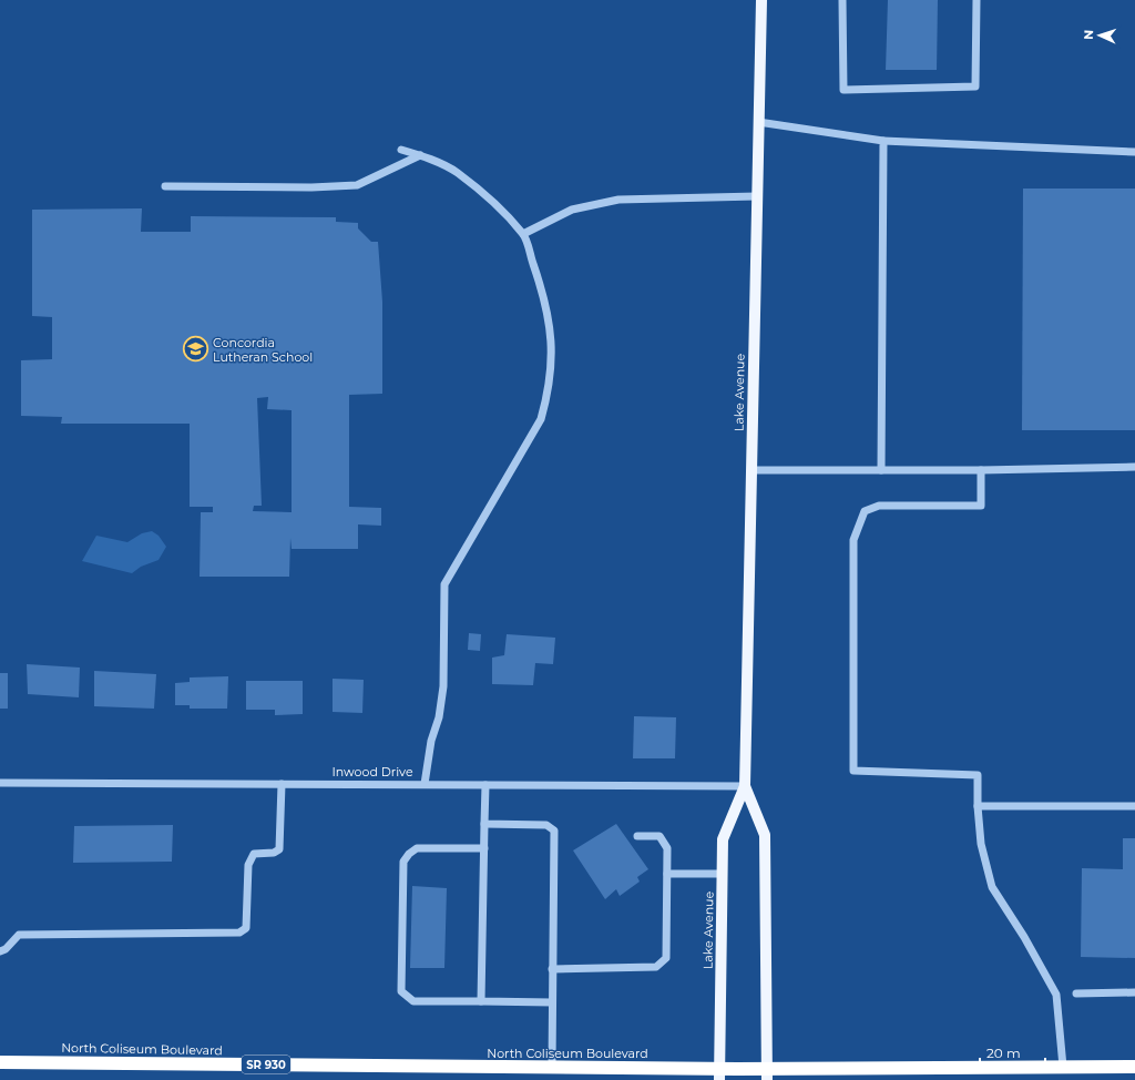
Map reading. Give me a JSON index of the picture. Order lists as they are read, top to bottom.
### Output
{
  "streets": {
    "highway": ["North Coliseum Boulevard", "SR 930"],
    "main road": ["Lake Avenue"],
    "street": ["Inwood Drive"]
  },
  "crossings": [
    ["Lake Avenue", "Inwood Drive"],
    ["Lake Avenue", "North Coliseum Boulevard"]
  ],
  "places": {
    "school or university": ["Concordia Lutheran School"]
  },
  "scale_bar": "20 m",
  "north": "left"
}
